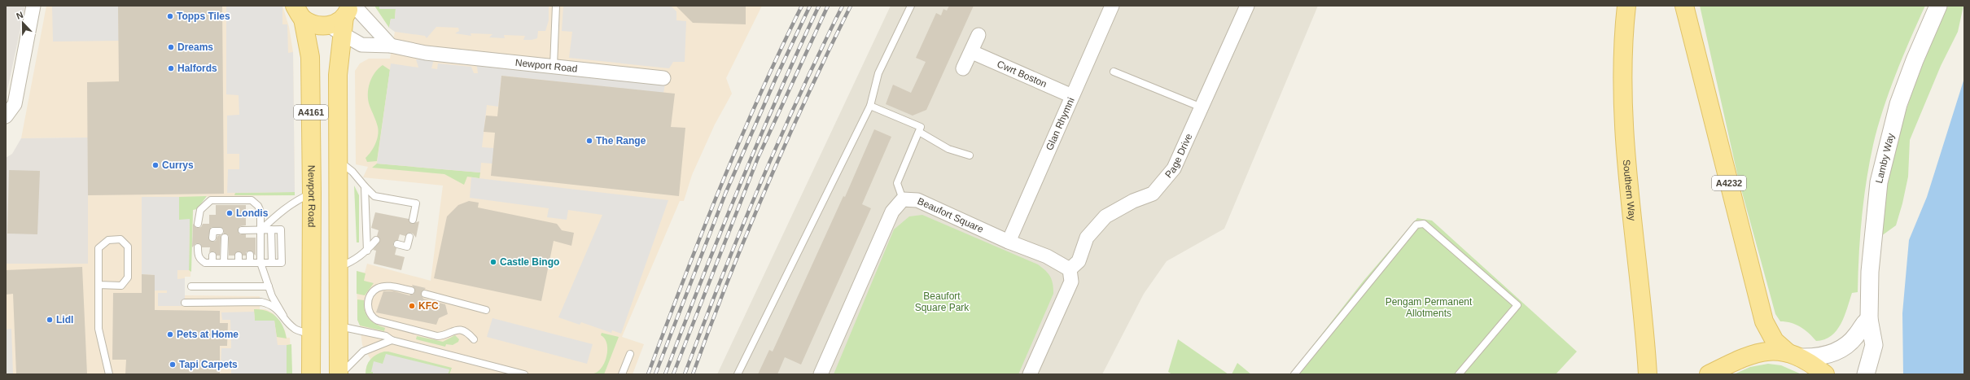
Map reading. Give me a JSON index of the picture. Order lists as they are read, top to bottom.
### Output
{
  "streets": {
    "main road": [
      "Newport Road",
      "A4161",
      "A4232",
      "Southern Way"
    ],
    "street": [
      "Cwrt Boston",
      "Glan Rhymni",
      "Page Drive",
      "Lamby Way",
      "Beaufort Square"
    ]
  },
  "crossings": [
    ["Newport Road", "A4161"],
    ["Cwrt Boston", "Glan Rhymni"],
    ["Glan Rhymni", "Beaufort Square"],
    ["Page Drive", "Beaufort Square"]
  ],
  "parks": ["Beaufort Square Park", "Pengam Permanent Allotments"],
  "places": [
    "Topps Tiles",
    "Dreams",
    "Halfords",
    "The Range",
    "Currys",
    "Londis",
    "Castle Bingo",
    "KFC",
    "Lidl",
    "Pets at Home",
    "Tapi Carpets"
  ],
  "north": "top"
}
